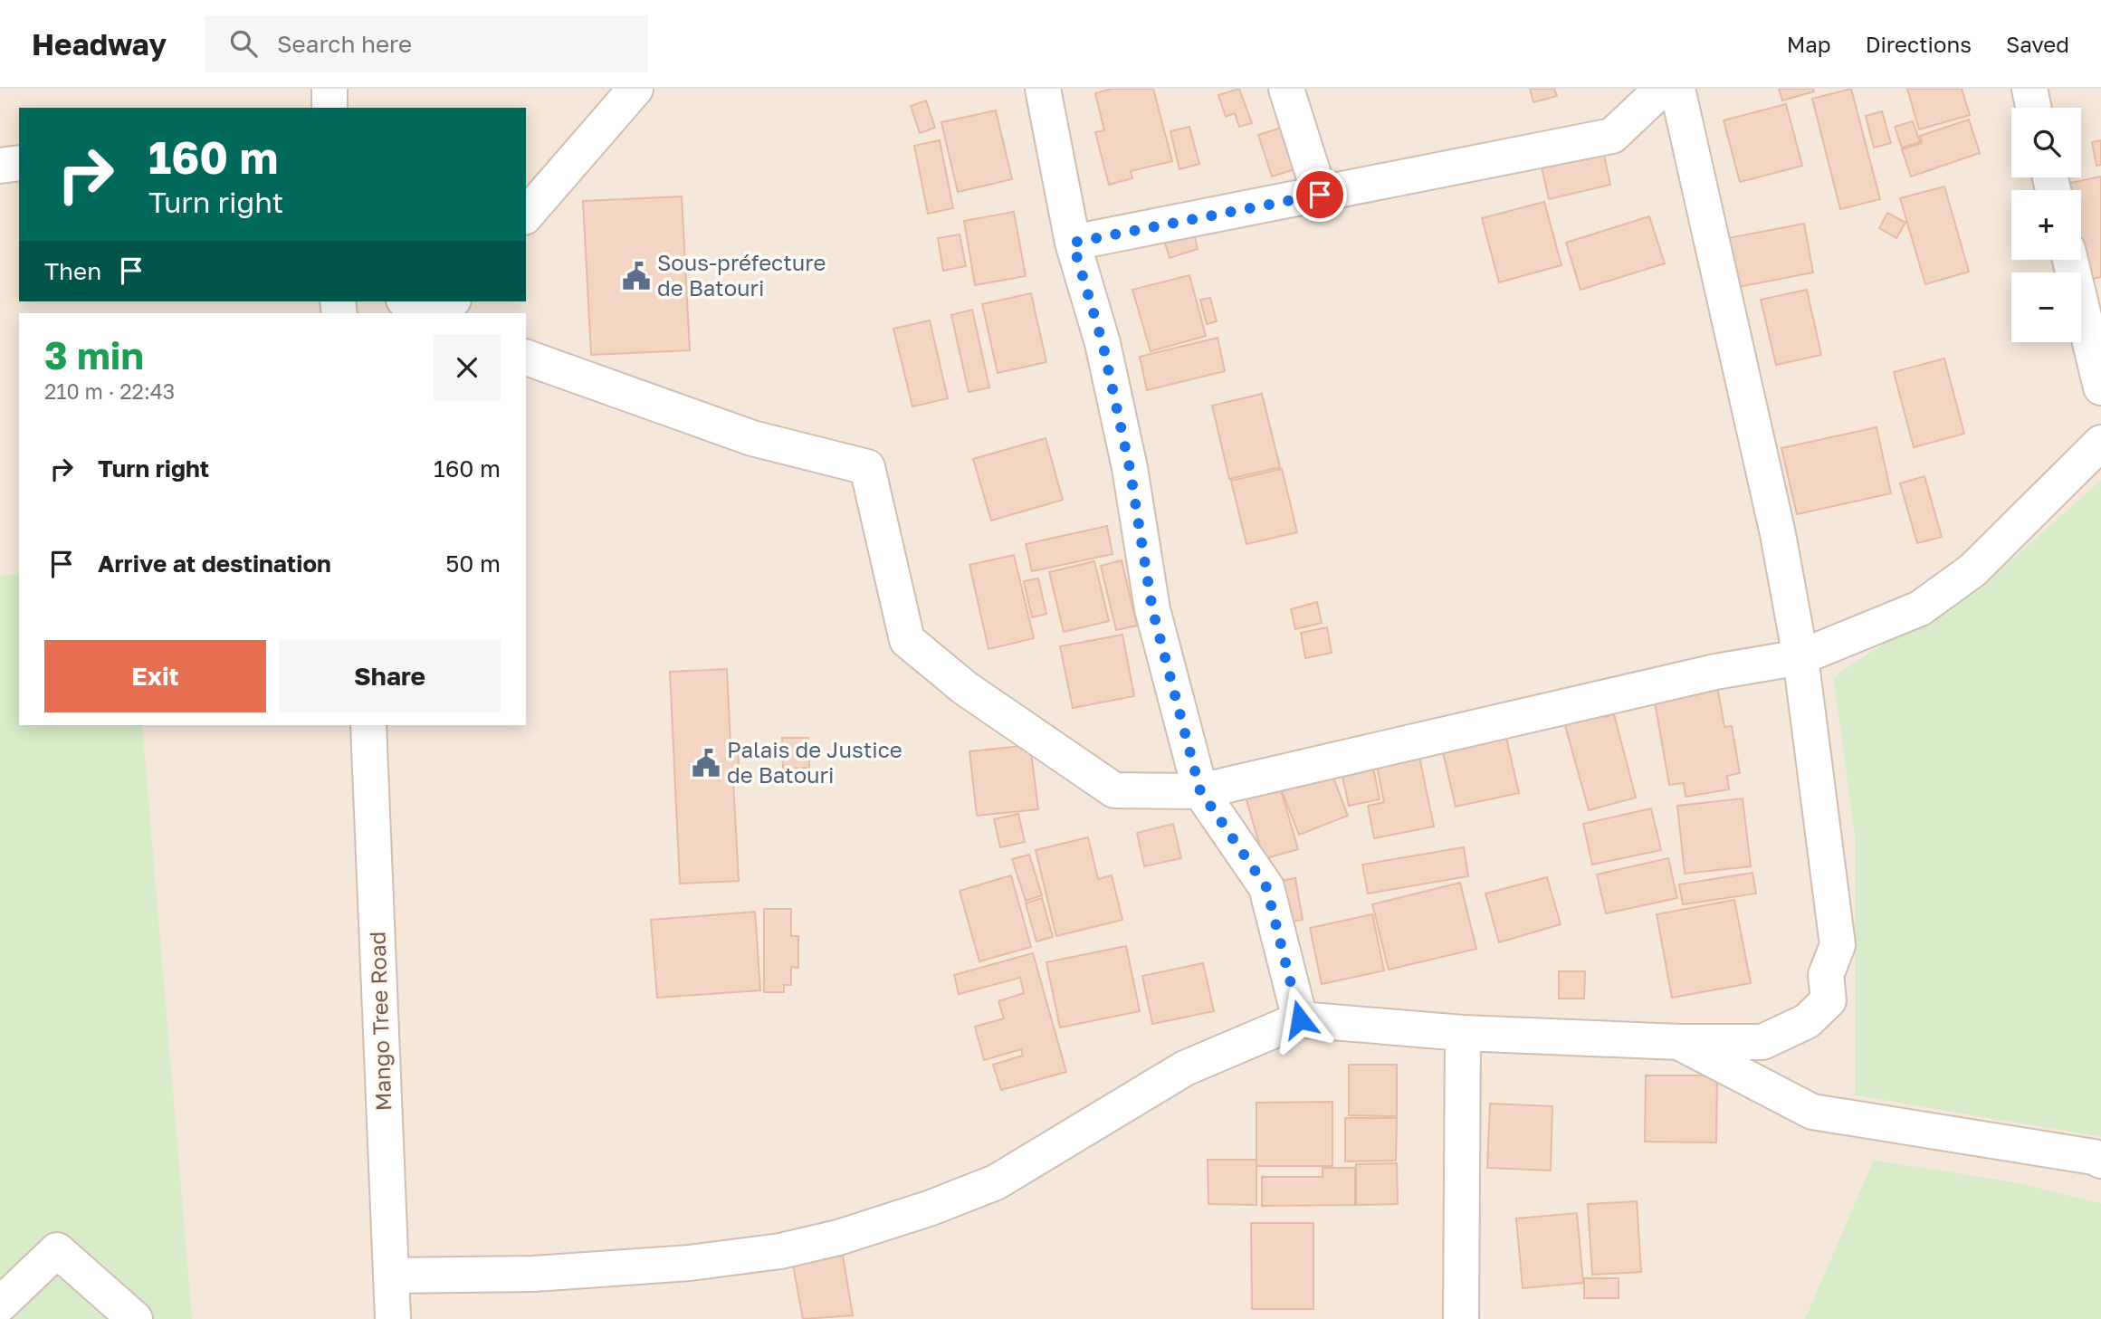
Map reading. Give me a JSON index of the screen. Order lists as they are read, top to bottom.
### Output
{
  "streets": {
    "street": ["Mango Tree Road"]
  },
  "places": {
    "public building": ["Sous-préfecture de Batouri", "Palais de Justice de Batouri"]
  },
  "page": {
    "header": "Headway",
    "search": "Search here",
    "nav": ["Map", "Directions", "Saved"],
    "map_buttons": ["+", "−"],
    "turn": ["160 m", "Turn right"],
    "then": "Then",
    "heading": ["3 min", "210 m · 22:43"],
    "list": [
      {
        "name": "Turn right",
        "value": "160 m"
      },
      {
        "name": "Arrive at destination",
        "value": "50 m"
      }
    ],
    "buttons": ["Exit", "Share"]
  }
}
